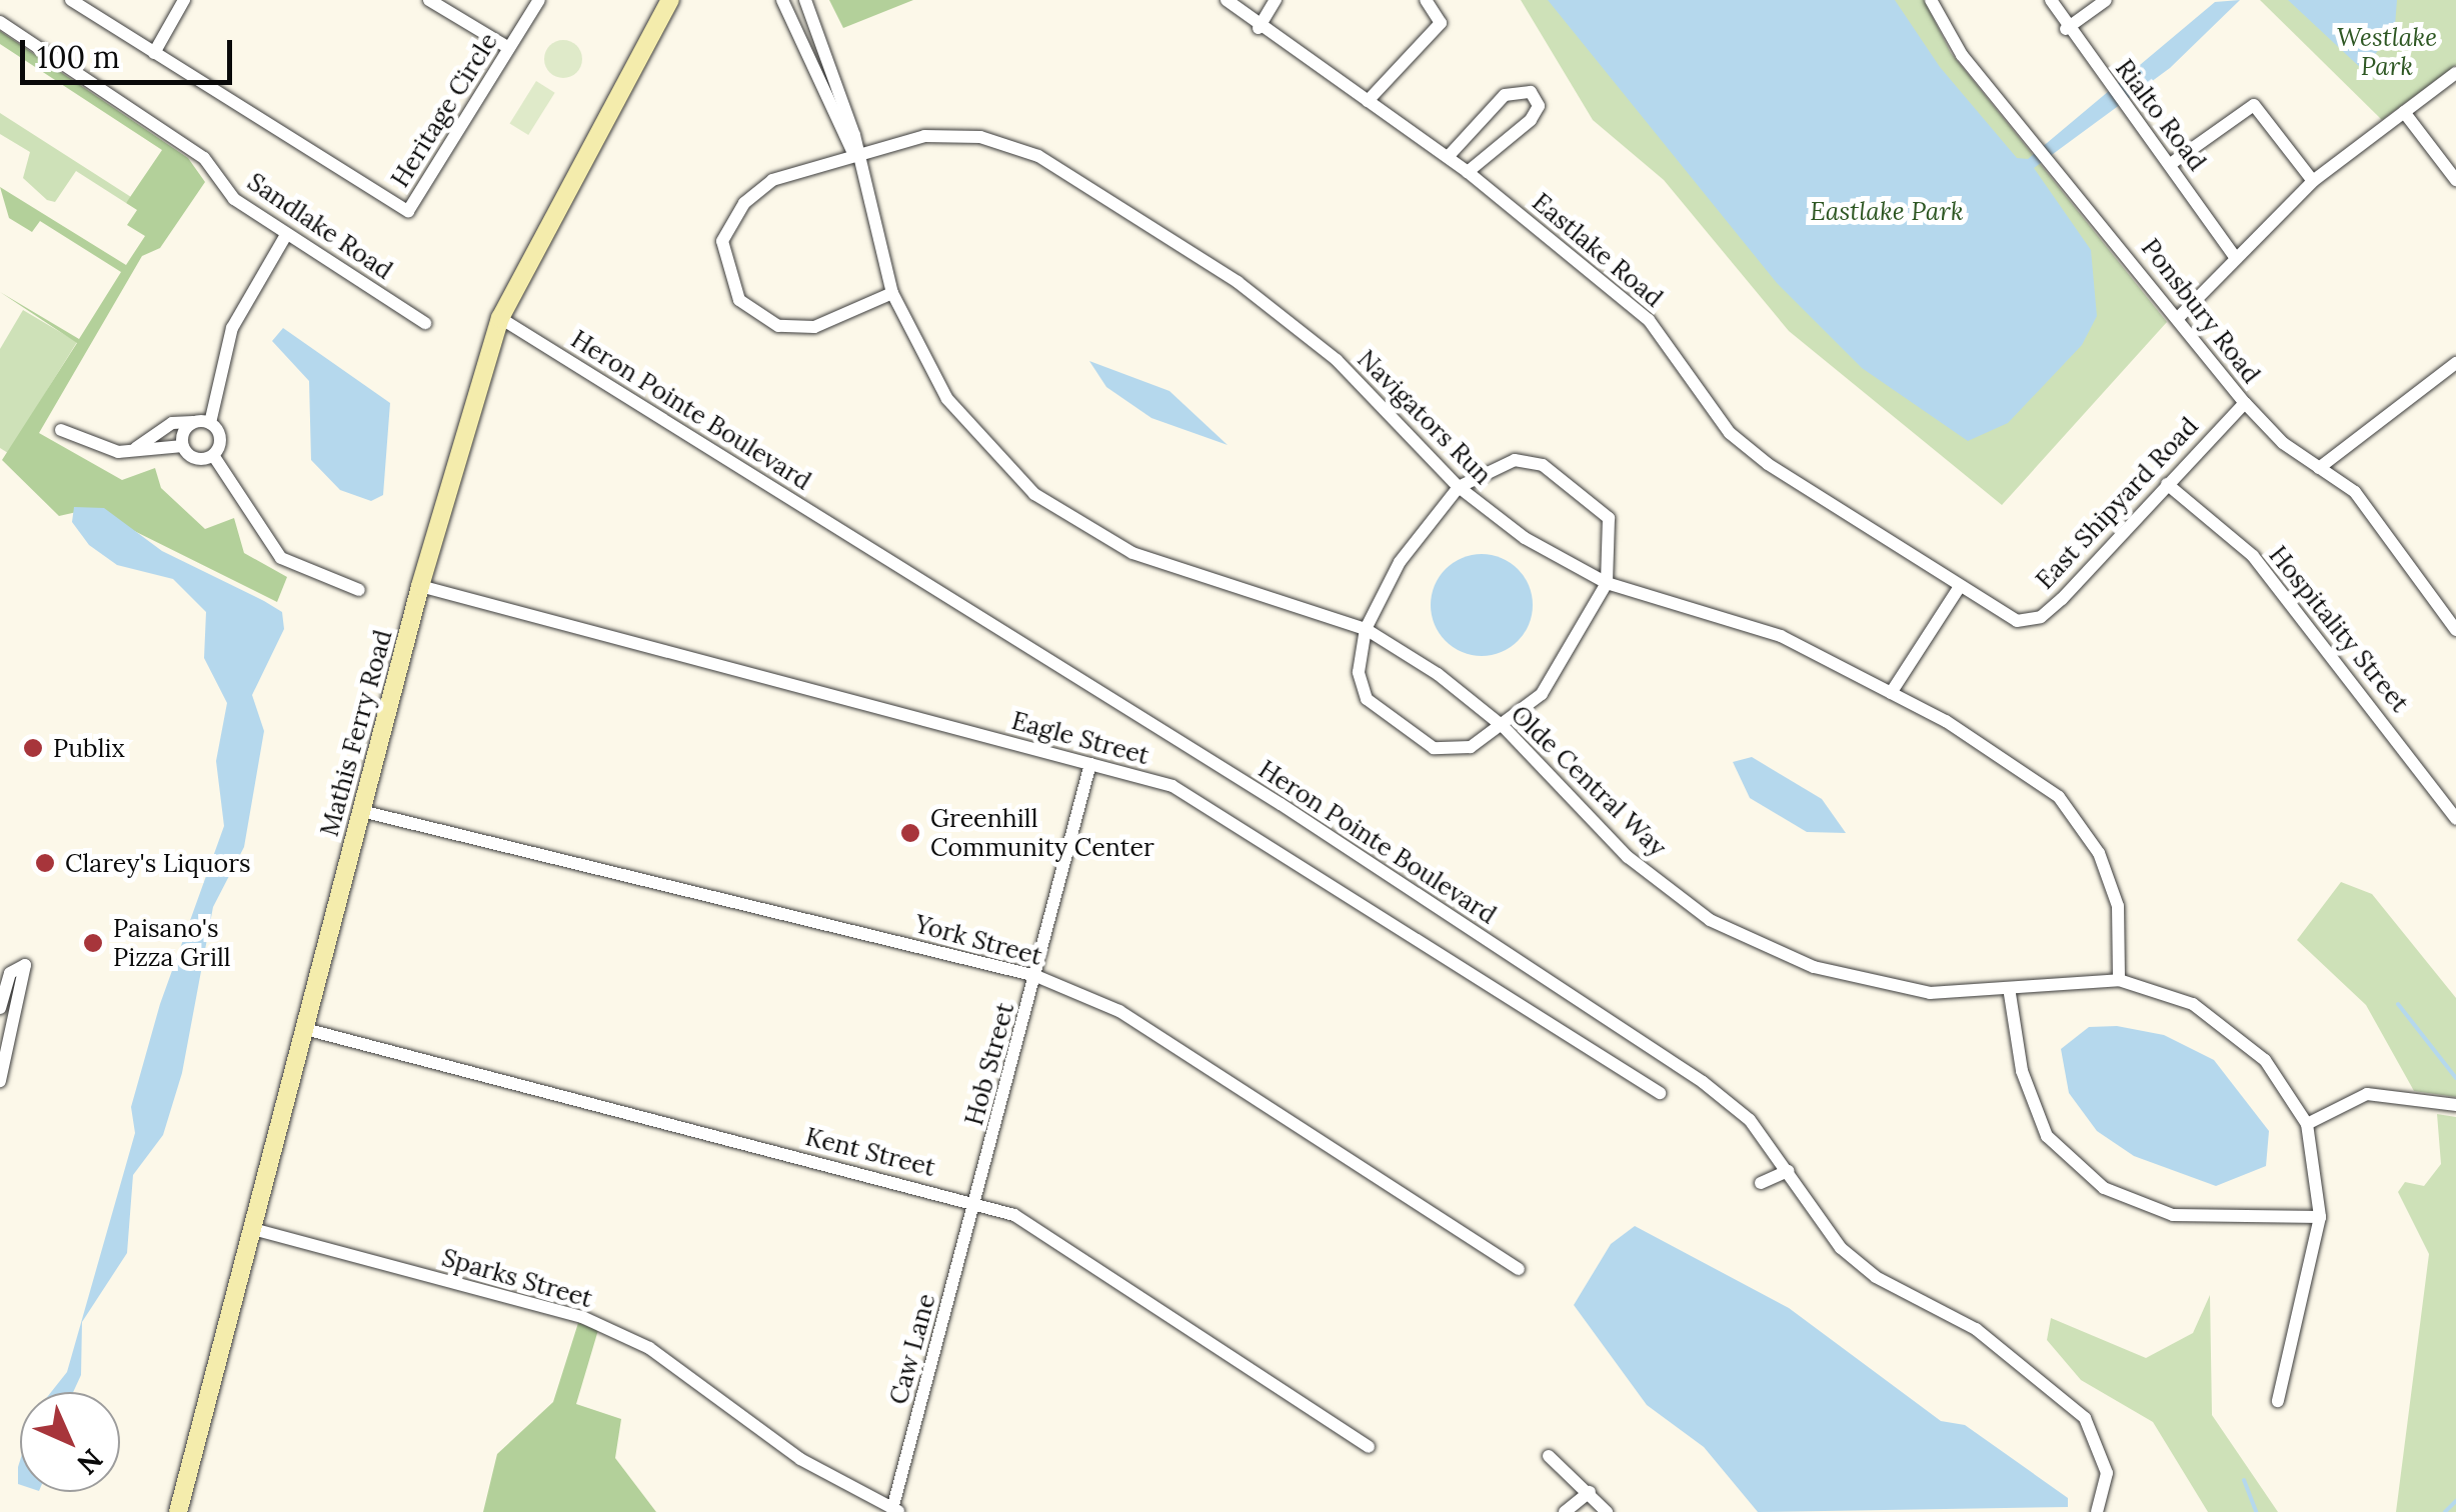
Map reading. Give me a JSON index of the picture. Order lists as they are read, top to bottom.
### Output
{
  "streets": {
    "main road": ["Mathis Ferry Road"],
    "street": [
      "Heritage Circle",
      "Rialto Road",
      "Sandlake Road",
      "Eastlake Road",
      "Ponsbury Road",
      "Heron Pointe Boulevard",
      "Navigators Run",
      "East Shipyard Road",
      "Hospitality Street",
      "Eagle Street",
      "Olde Central Way",
      "York Street",
      "Hob Street",
      "Kent Street",
      "Sparks Street",
      "Caw Lane"
    ]
  },
  "crossings": [
    ["Eastlake Road", "East Shipyard Road"],
    ["Ponsbury Road", "East Shipyard Road"],
    ["Heron Pointe Boulevard", "Mathis Ferry Road"],
    ["Navigators Run", "Olde Central Way"],
    ["East Shipyard Road", "Hospitality Street"],
    ["Mathis Ferry Road", "Eagle Street"],
    ["Mathis Ferry Road", "York Street"],
    ["Mathis Ferry Road", "Kent Street"],
    ["Mathis Ferry Road", "Sparks Street"],
    ["Eagle Street", "Hob Street"],
    ["York Street", "Hob Street"],
    ["Hob Street", "Kent Street"],
    ["Hob Street", "Caw Lane"],
    ["Kent Street", "Caw Lane"],
    ["Sparks Street", "Caw Lane"]
  ],
  "parks": ["Westlake Park", "Eastlake Park"],
  "places": [
    "Publix",
    "Greenhill Community Center",
    "Clarey's Liquors",
    "Paisano's Pizza Grill"
  ],
  "scale_bar": "100 m",
  "north": "bottom right"
}
